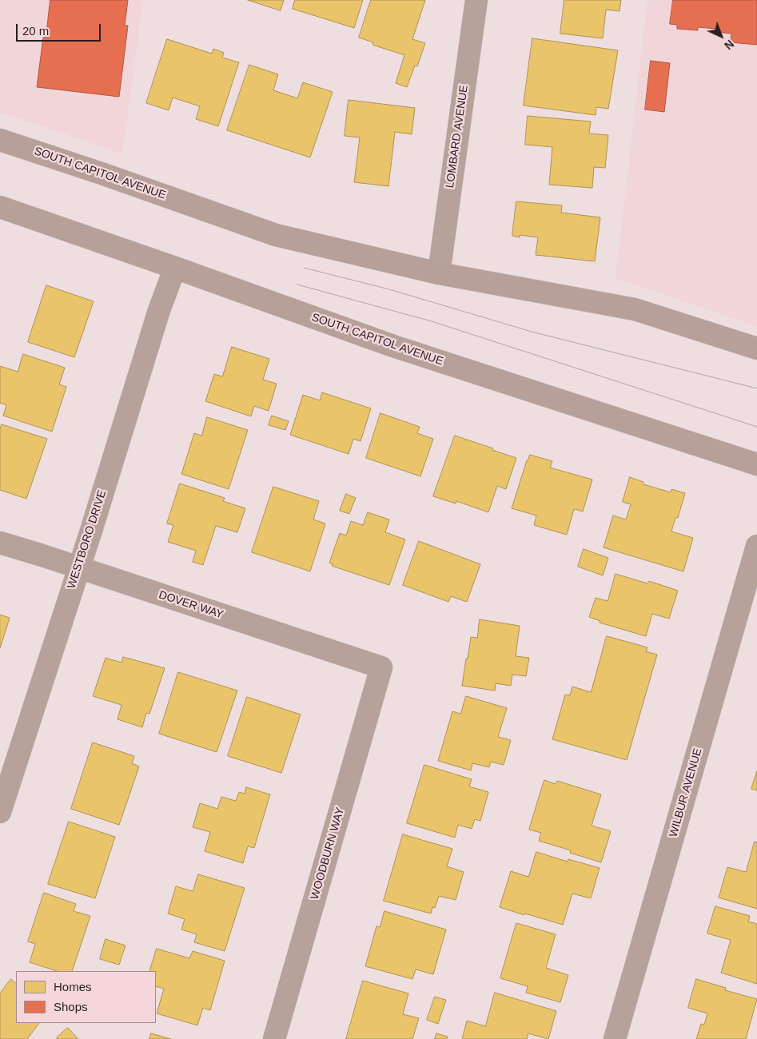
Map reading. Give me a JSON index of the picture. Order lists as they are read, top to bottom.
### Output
{
  "streets": {
    "main road": ["SOUTH CAPITOL AVENUE"],
    "street": [
      "LOMBARD AVENUE",
      "WESTBORO DRIVE",
      "DOVER WAY",
      "WILBUR AVENUE",
      "WOODBURN WAY"
    ]
  },
  "crossings": [
    ["LOMBARD AVENUE", "SOUTH CAPITOL AVENUE"],
    ["SOUTH CAPITOL AVENUE", "WESTBORO DRIVE"],
    ["WESTBORO DRIVE", "DOVER WAY"],
    ["DOVER WAY", "WOODBURN WAY"]
  ],
  "legend": ["Homes", "Shops"],
  "scale_bar": "20 m",
  "north": "bottom right"
}
